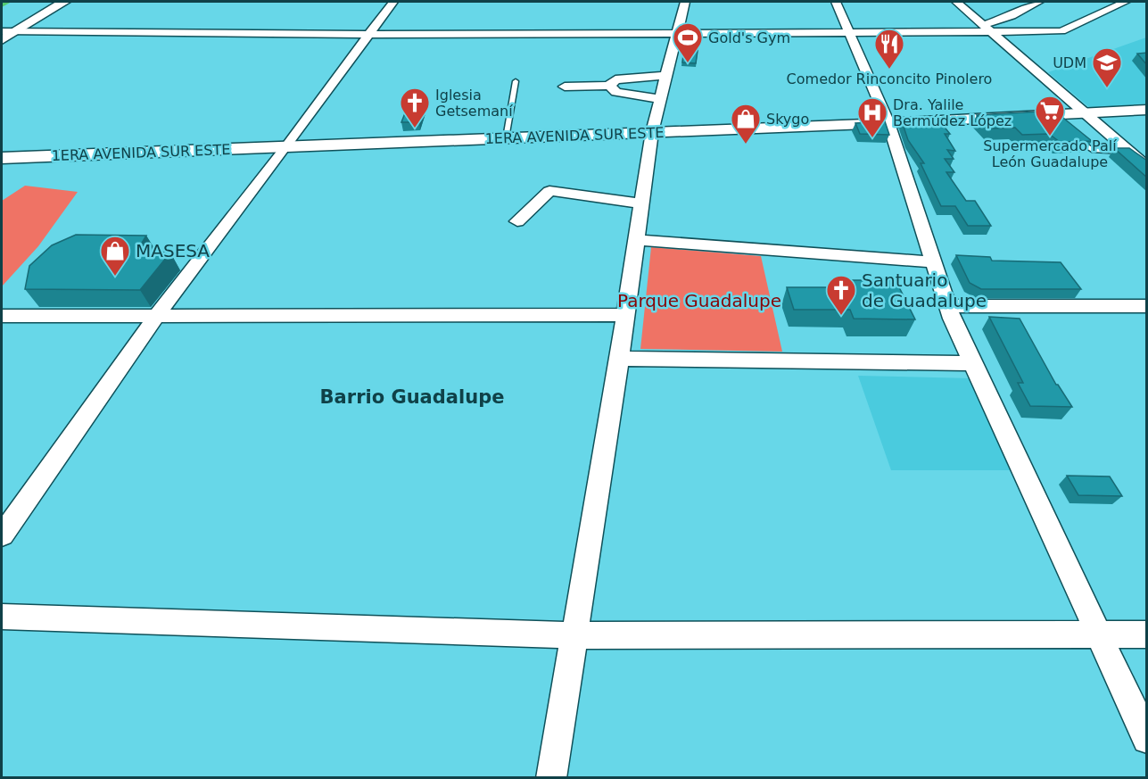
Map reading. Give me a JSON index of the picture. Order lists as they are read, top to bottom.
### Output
{
  "streets": {
    "street": ["1ERA AVENIDA SUR ESTE"]
  },
  "districts": ["Barrio Guadalupe"],
  "parks": ["Parque Guadalupe"],
  "places": {
    "sports": ["Gold's Gym"],
    "restaurant": ["Comedor Rinconcito Pinolero"],
    "school or university": ["UDM"],
    "church": ["Iglesia Getsemaní", "Santuario de Guadalupe"],
    "supermarket": ["Supermercado Palí León Guadalupe"],
    "hospital": ["Dra. Yalile Bermúdez López"],
    "shop": ["Skygo", "MASESA"]
  }
}
